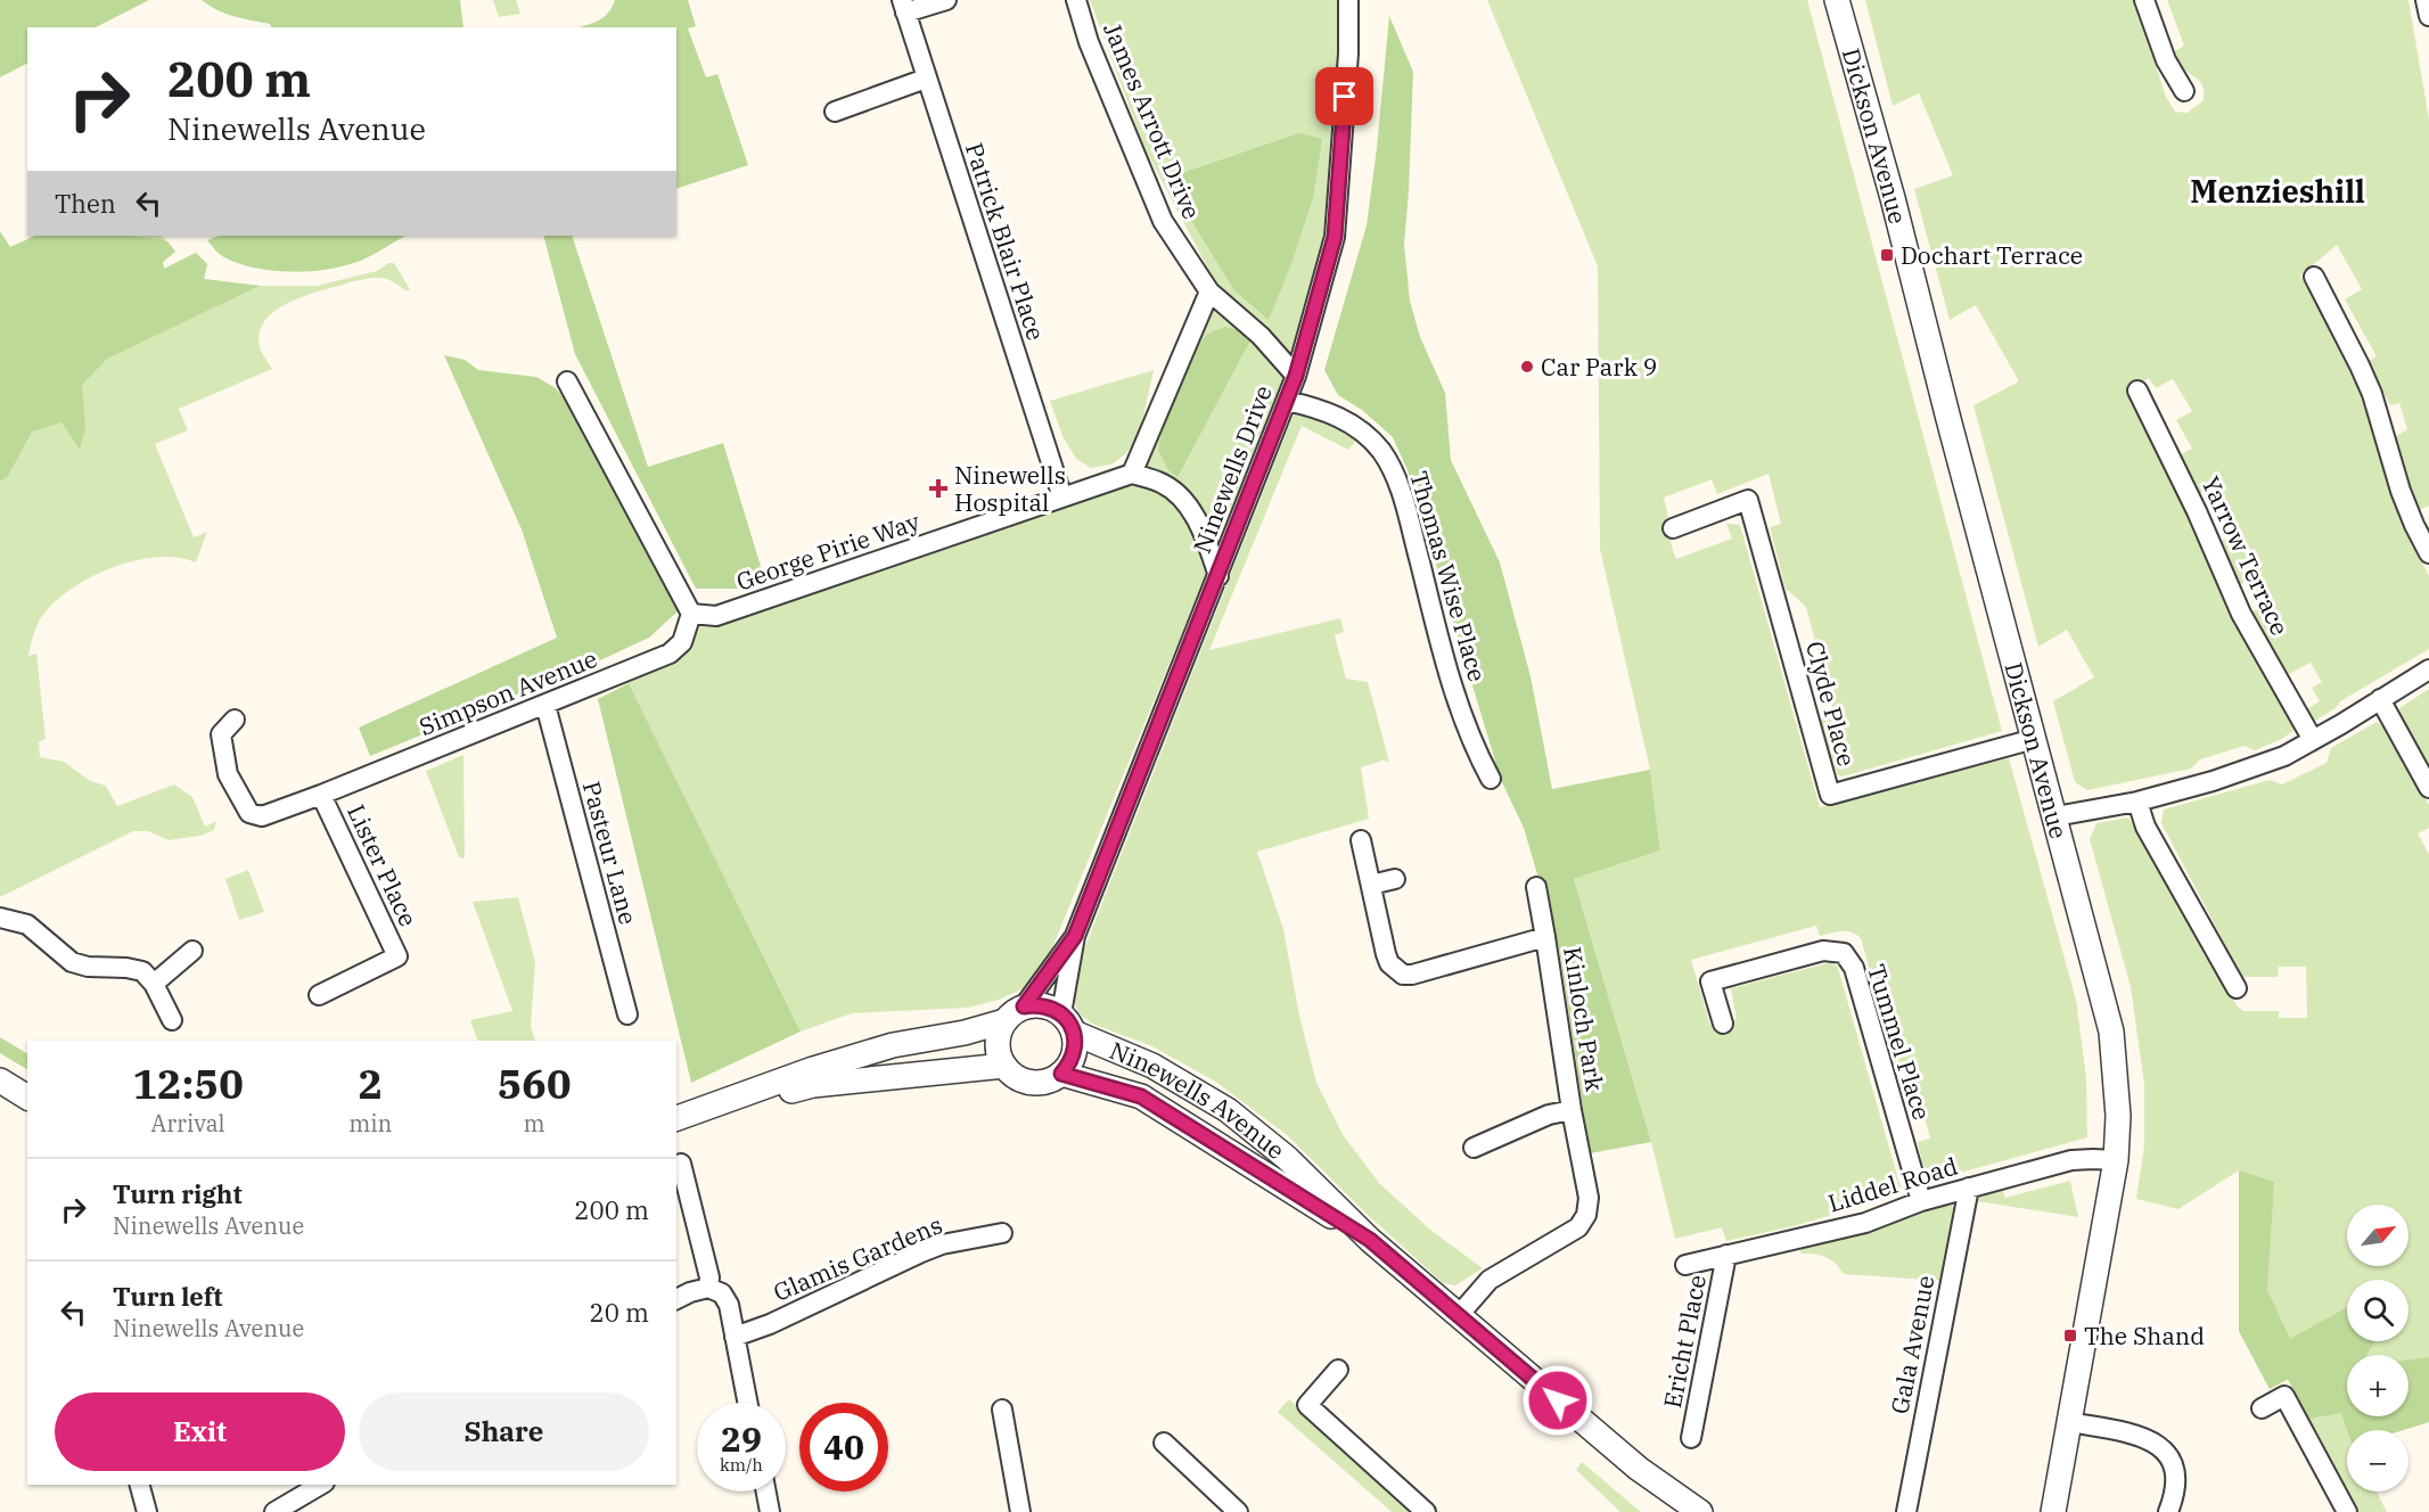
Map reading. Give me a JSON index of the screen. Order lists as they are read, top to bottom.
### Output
{
  "streets": {
    "street": [
      "James Arrott Drive",
      "Dickson Avenue",
      "Patrick Blair Place",
      "Ninewells Drive",
      "George Pirie Way",
      "Yarrow Terrace",
      "Thomas Wise Place",
      "Simpson Avenue",
      "Clyde Place",
      "Pasteur Lane",
      "Lister Place",
      "Kinloch Park",
      "Tummel Place",
      "Ninewells Avenue",
      "Liddel Road",
      "Glamis Gardens",
      "Ericht Place",
      "Gala Avenue"
    ]
  },
  "crossings": [
    ["James Arrott Drive", "Ninewells Drive"],
    ["Dickson Avenue", "Clyde Place"],
    ["Dickson Avenue", "Liddel Road"],
    ["Patrick Blair Place", "George Pirie Way"],
    ["Ninewells Drive", "Thomas Wise Place"],
    ["Ninewells Drive", "Ninewells Avenue"],
    ["George Pirie Way", "Simpson Avenue"],
    ["Simpson Avenue", "Pasteur Lane"],
    ["Simpson Avenue", "Lister Place"],
    ["Kinloch Park", "Ninewells Avenue"],
    ["Tummel Place", "Liddel Road"],
    ["Liddel Road", "Ericht Place"],
    ["Liddel Road", "Gala Avenue"]
  ],
  "districts": ["Menzieshill"],
  "places": {
    "transit": ["Dochart Terrace", "The Shand"],
    "other": ["Car Park 9"],
    "health": ["Ninewells Hospital"]
  },
  "north": "top right",
  "page": {
    "turn": ["200 m", "Ninewells Avenue"],
    "then": "Then",
    "eta": [
      "12:50",
      "Arrival",
      "2",
      "min",
      "560",
      "m"
    ],
    "list": [
      {
        "name": "Turn right",
        "note": "Ninewells Avenue",
        "value": "200 m"
      },
      {
        "name": "Turn left",
        "note": "Ninewells Avenue",
        "value": "20 m"
      }
    ],
    "map_buttons": ["+", "−"],
    "buttons": ["Exit", "Share"],
    "speed": "29 km/h",
    "limit": "40"
  }
}
